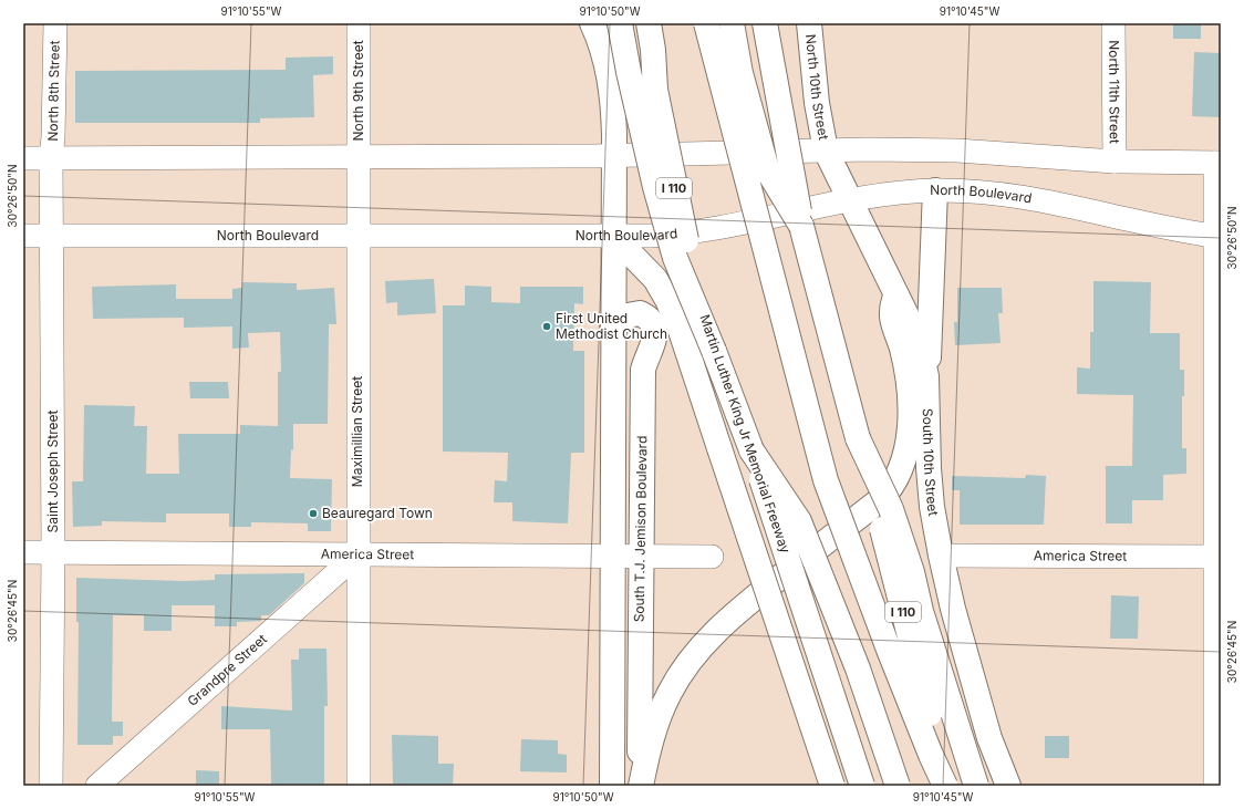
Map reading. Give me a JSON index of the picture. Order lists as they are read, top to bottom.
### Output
{
  "streets": {
    "main road": [
      "North 10th Street",
      "I 110",
      "Martin Luther King Jr Memorial Freeway",
      "South 10th Street",
      "South T.J. Jemison Boulevard"
    ],
    "street": [
      "North 8th Street",
      "North 9th Street",
      "North 11th Street",
      "North Boulevard",
      "Maximillian Street",
      "Saint Joseph Street",
      "America Street",
      "Grandpre Street"
    ]
  },
  "crossings": [
    ["North 10th Street", "South 10th Street"],
    ["North 8th Street", "Saint Joseph Street"],
    ["North 9th Street", "Maximillian Street"],
    ["North Boulevard", "Maximillian Street"],
    ["North Boulevard", "South 10th Street"],
    ["North Boulevard", "Saint Joseph Street"],
    ["North Boulevard", "South T.J. Jemison Boulevard"],
    ["Maximillian Street", "America Street"],
    ["Maximillian Street", "Grandpre Street"],
    ["South 10th Street", "America Street"],
    ["Saint Joseph Street", "America Street"],
    ["South T.J. Jemison Boulevard", "America Street"],
    ["America Street", "Grandpre Street"]
  ],
  "places": ["First United Methodist Church", "Beauregard Town"],
  "coordinates": [
    "91°10'55\"W",
    "91°10'50\"W",
    "91°10'45\"W",
    "30°26'50\"N",
    "30°26'45\"N"
  ]
}
